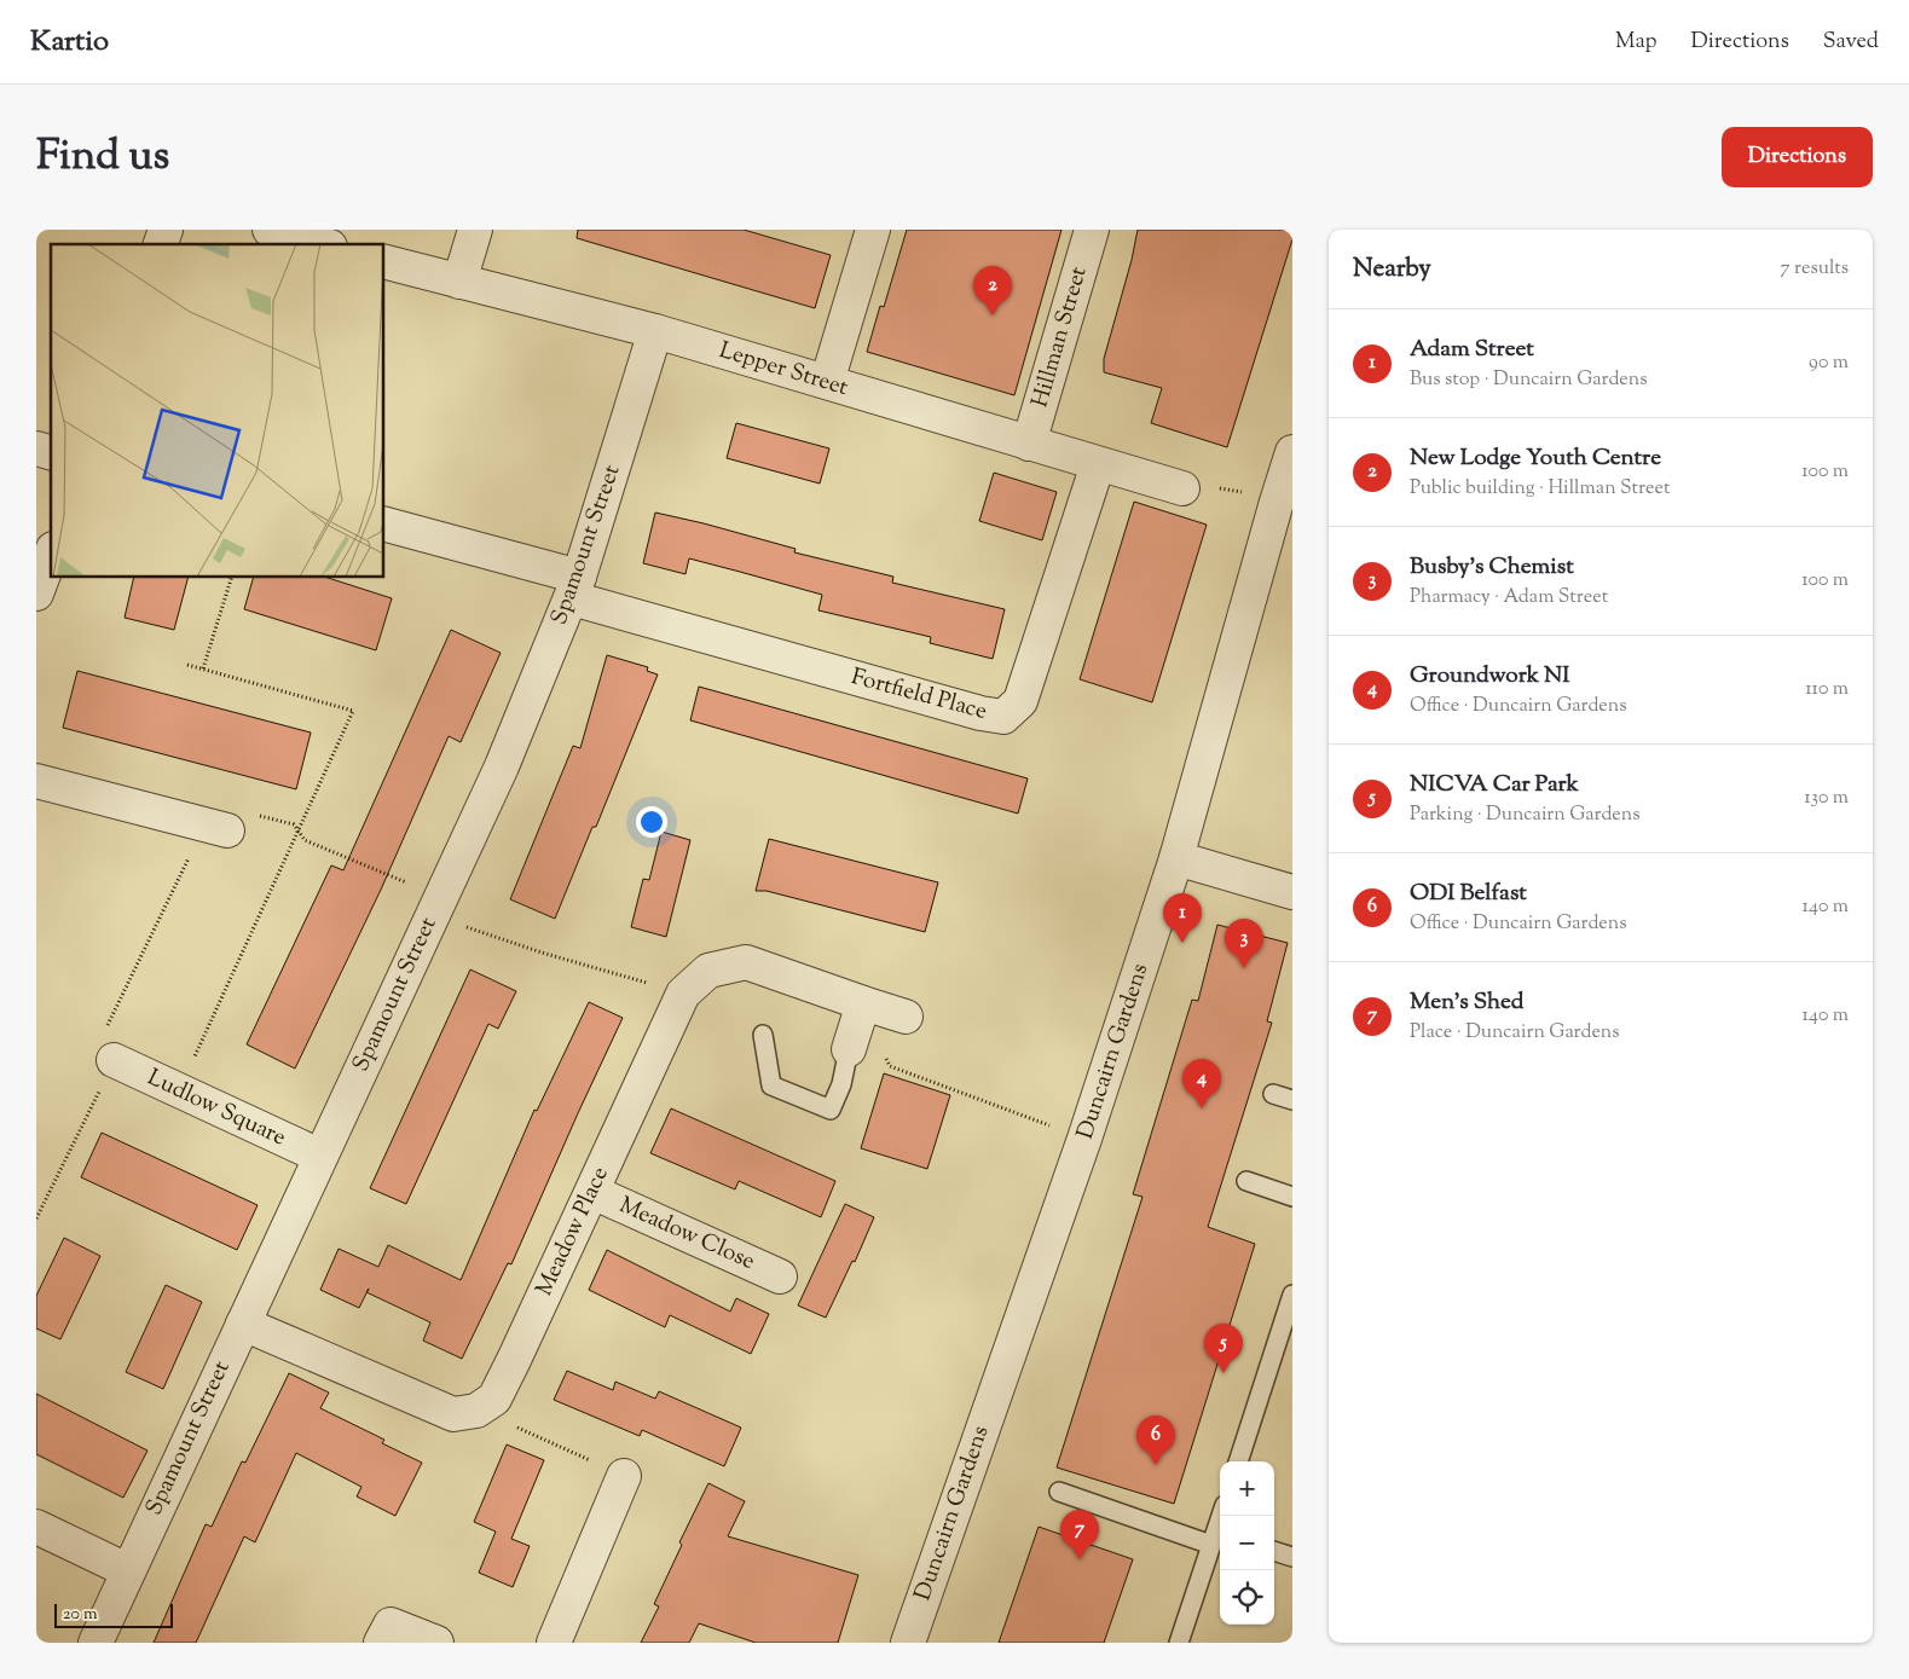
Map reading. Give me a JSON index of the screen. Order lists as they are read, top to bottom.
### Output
{
  "streets": {
    "street": [
      "Hillman Street",
      "Lepper Street",
      "Spamount Street",
      "Fortfield Place",
      "Duncairn Gardens",
      "Ludlow Square",
      "Meadow Place",
      "Meadow Close"
    ]
  },
  "crossings": [
    ["Hillman Street", "Lepper Street"],
    ["Lepper Street", "Spamount Street"],
    ["Lepper Street", "Fortfield Place"],
    ["Spamount Street", "Fortfield Place"],
    ["Spamount Street", "Ludlow Square"],
    ["Meadow Place", "Meadow Close"]
  ],
  "scale_bar": "20 m",
  "page": {
    "header": "Kartio",
    "nav": ["Map", "Directions", "Saved"],
    "title": "Find us",
    "buttons": "Directions",
    "heading": ["Nearby", "7 results"],
    "pins": [
      "2",
      "1",
      "3",
      "4",
      "5",
      "6",
      "7"
    ],
    "list": [
      {
        "mark": "1",
        "name": "Adam Street",
        "note": "Bus stop · Duncairn Gardens",
        "value": "90 m"
      },
      {
        "mark": "2",
        "name": "New Lodge Youth Centre",
        "note": "Public building · Hillman Street",
        "value": "100 m"
      },
      {
        "mark": "3",
        "name": "Busby's Chemist",
        "note": "Pharmacy · Adam Street",
        "value": "100 m"
      },
      {
        "mark": "4",
        "name": "Groundwork NI",
        "note": "Office · Duncairn Gardens",
        "value": "110 m"
      },
      {
        "mark": "5",
        "name": "NICVA Car Park",
        "note": "Parking · Duncairn Gardens",
        "value": "130 m"
      },
      {
        "mark": "6",
        "name": "ODI Belfast",
        "note": "Office · Duncairn Gardens",
        "value": "140 m"
      },
      {
        "mark": "7",
        "name": "Men's Shed",
        "note": "Place · Duncairn Gardens",
        "value": "140 m"
      }
    ],
    "map_buttons": ["+", "−"],
    "scale": "20 m"
  }
}
